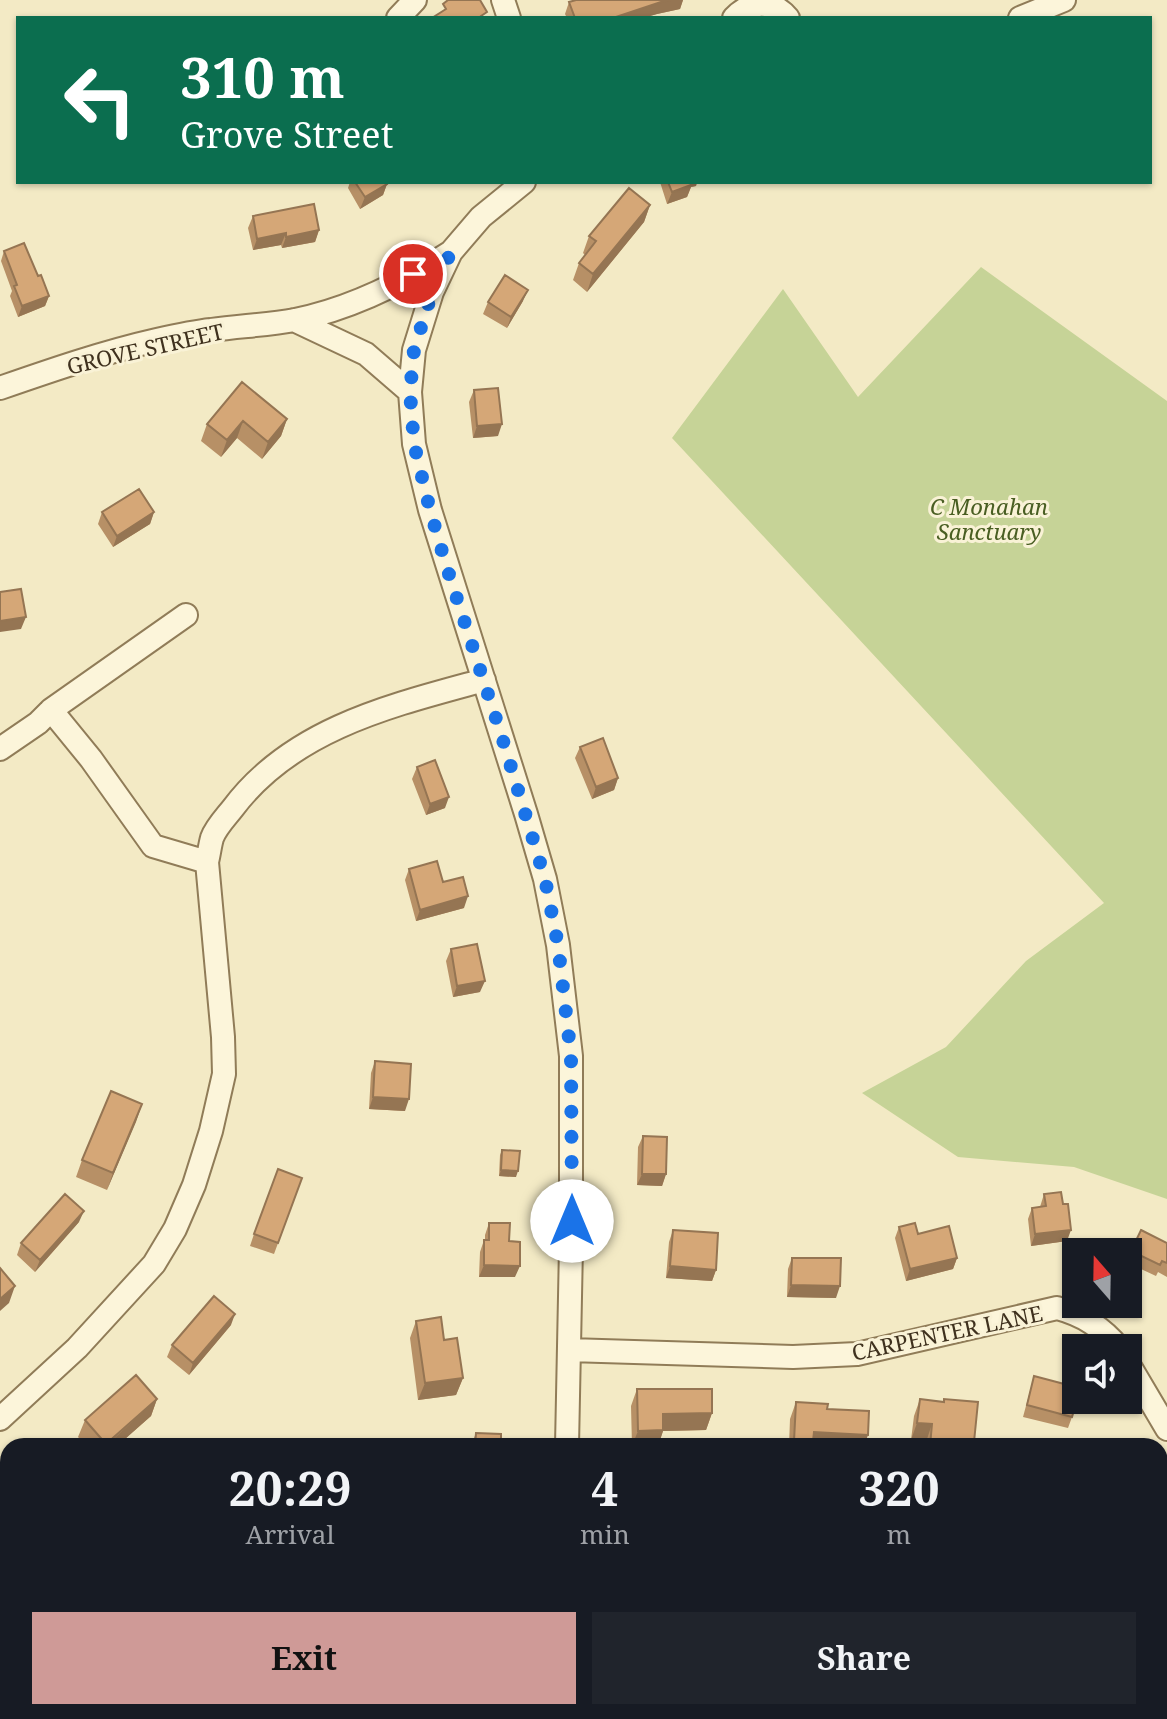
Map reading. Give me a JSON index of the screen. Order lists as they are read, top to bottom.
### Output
{
  "streets": {
    "street": ["GROVE STREET", "CARPENTER LANE"]
  },
  "parks": ["C Monahan Sanctuary"],
  "north": "top",
  "page": {
    "turn": ["310 m", "Grove Street"],
    "eta": [
      "20:29",
      "Arrival",
      "4",
      "min",
      "320",
      "m"
    ],
    "buttons": ["Exit", "Share"]
  }
}
